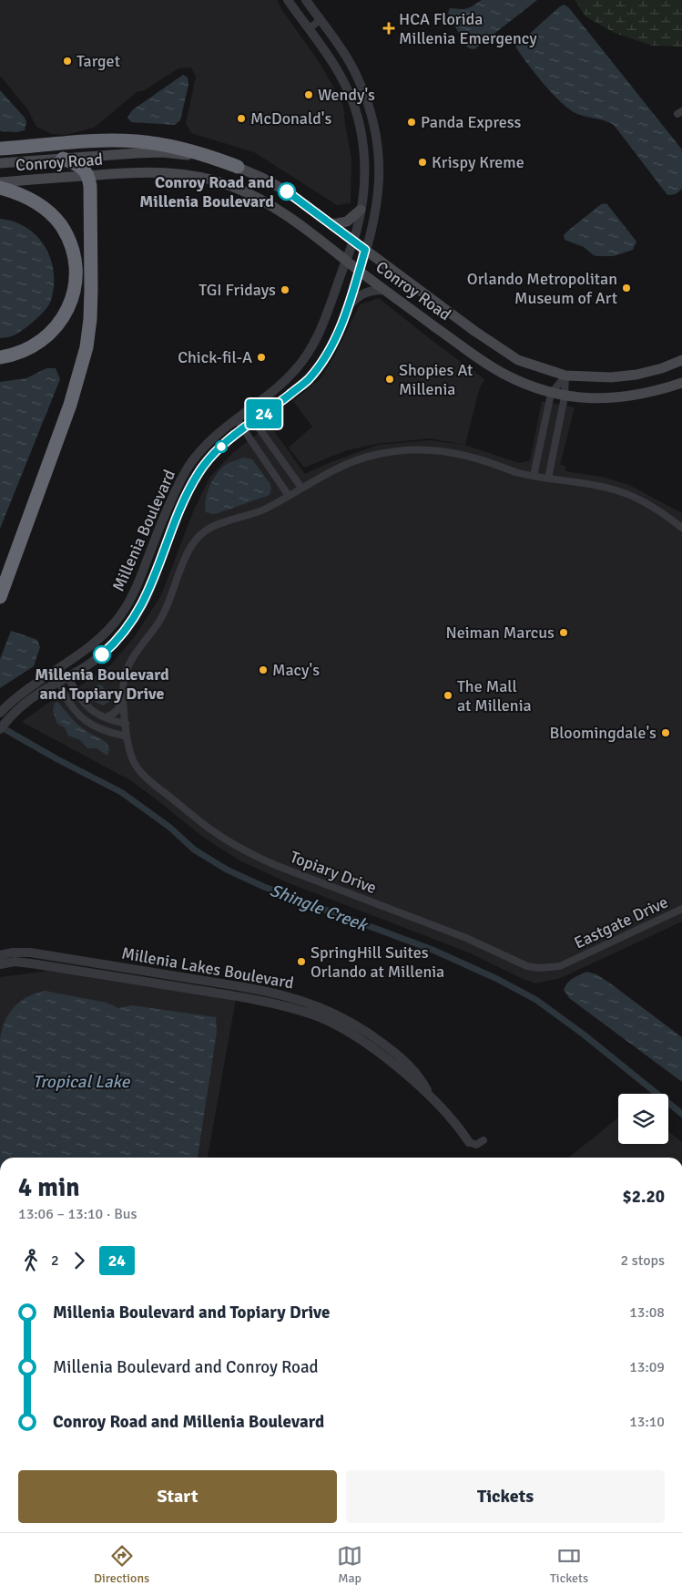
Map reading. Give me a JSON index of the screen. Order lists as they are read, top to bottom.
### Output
{
  "streets": {
    "main road": ["Conroy Road"],
    "street": [
      "Millenia Boulevard",
      "Topiary Drive",
      "Eastgate Drive",
      "Millenia Lakes Boulevard"
    ]
  },
  "crossings": [
    ["Conroy Road", "Millenia Boulevard"],
    ["Topiary Drive", "Eastgate Drive"]
  ],
  "water": ["Shingle Creek", "Tropical Lake"],
  "places": {
    "health": ["HCA Florida Millenia Emergency"],
    "other": [
      "Target",
      "Wendy's",
      "McDonald's",
      "Panda Express",
      "Krispy Kreme",
      "Conroy Road and Millenia Boulevard",
      "Orlando Metropolitan Museum of Art",
      "TGI Fridays",
      "Chick-fil-A",
      "Shopies At Millenia",
      "Neiman Marcus",
      "Millenia Boulevard and Topiary Drive",
      "Macy's",
      "The Mall at Millenia",
      "Bloomingdale's",
      "SpringHill Suites Orlando at Millenia"
    ]
  },
  "lines": ["bus line 24"],
  "page": {
    "on_map": "24",
    "heading": ["4 min", "13:06 – 13:10 · Bus", "$2.20"],
    "legs": ["2", "24", "2 stops"],
    "list": [
      {
        "name": "Millenia Boulevard and Topiary Drive",
        "value": "13:08"
      },
      {
        "name": "Millenia Boulevard and Conroy Road",
        "value": "13:09"
      },
      {
        "name": "Conroy Road and Millenia Boulevard",
        "value": "13:10"
      }
    ],
    "buttons": ["Start", "Tickets"],
    "tabs": ["Directions", "Map", "Tickets"]
  }
}
